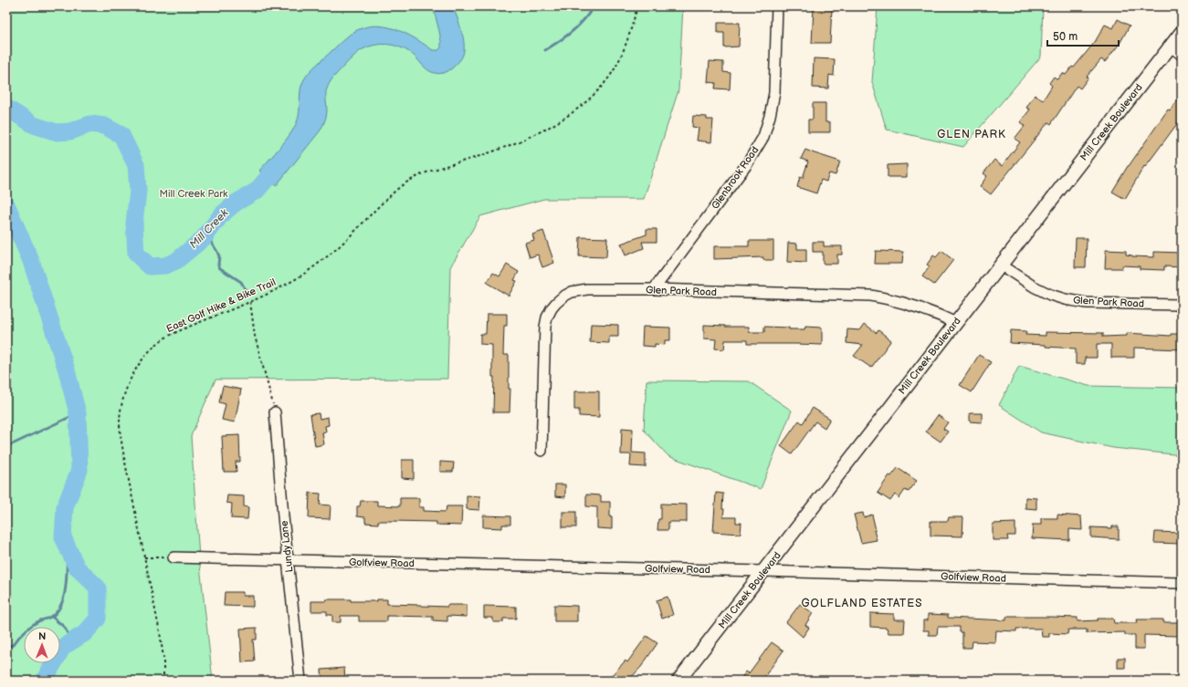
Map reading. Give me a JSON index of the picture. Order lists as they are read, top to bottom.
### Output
{
  "streets": {
    "street": [
      "Mill Creek Boulevard",
      "Glenbrook Road",
      "Glen Park Road",
      "Lundy Lane",
      "Golfview Road"
    ],
    "path": ["East Golf Hike & Bike Trail"]
  },
  "crossings": [
    ["Mill Creek Boulevard", "Glen Park Road"],
    ["Mill Creek Boulevard", "Golfview Road"],
    ["Glenbrook Road", "Glen Park Road"],
    ["Lundy Lane", "Golfview Road"]
  ],
  "districts": ["GLEN PARK", "GOLFLAND ESTATES"],
  "water": ["Mill Creek"],
  "parks": ["Mill Creek Park"],
  "scale_bar": "50 m",
  "north": "top"
}
